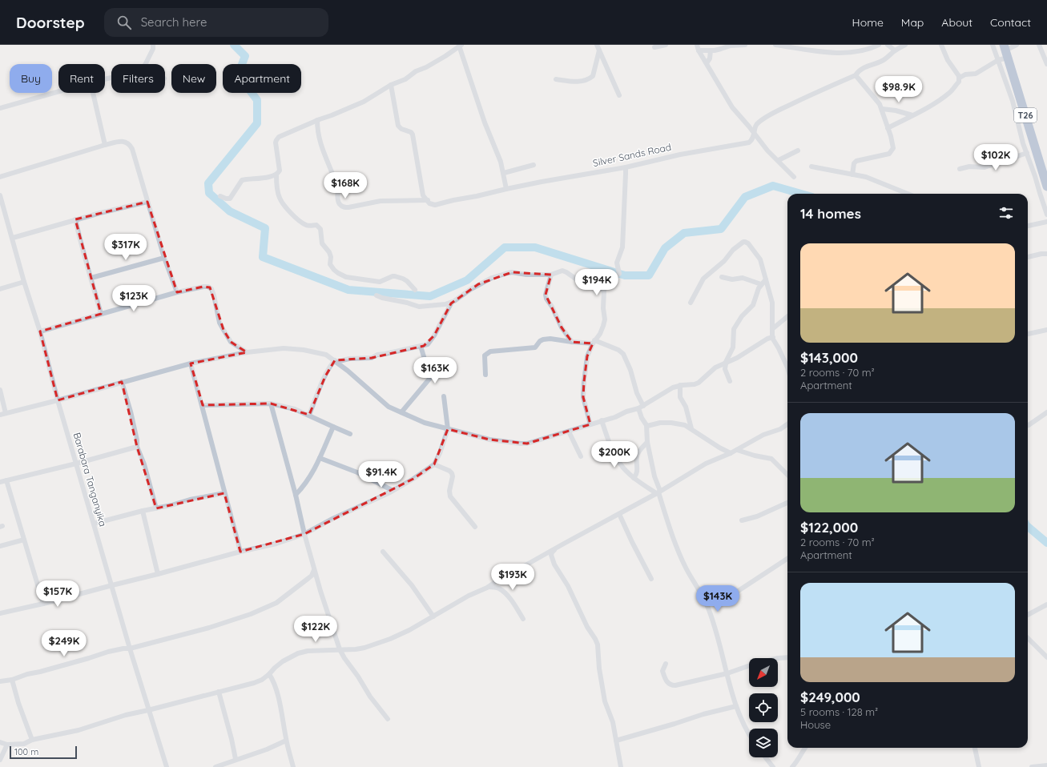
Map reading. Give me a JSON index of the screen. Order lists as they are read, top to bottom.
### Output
{
  "streets": {
    "highway": ["T26"],
    "street": ["Silver Sands Road", "Barabara Tanganyika"]
  },
  "scale_bar": "100 m",
  "north": "bottom left",
  "page": {
    "header": "Doorstep",
    "search": "Search here",
    "nav": [
      "Home",
      "Map",
      "About",
      "Contact"
    ],
    "chip": [
      "Buy",
      "Rent",
      "Filters",
      "New",
      "Apartment"
    ],
    "price": [
      "$98.9K",
      "$102K",
      "$168K",
      "$317K",
      "$194K",
      "$123K",
      "$163K",
      "$200K",
      "$91.4K",
      "$193K",
      "$157K",
      "$143K",
      "$122K",
      "$249K"
    ],
    "heading": "14 homes",
    "list": [
      {
        "name": "$143,000",
        "note": "2 rooms · 70 m² · Apartment"
      },
      {
        "name": "$122,000",
        "note": "2 rooms · 70 m² · Apartment"
      },
      {
        "name": "$249,000",
        "note": "5 rooms · 128 m² · House"
      }
    ],
    "scale": "100 m"
  }
}
